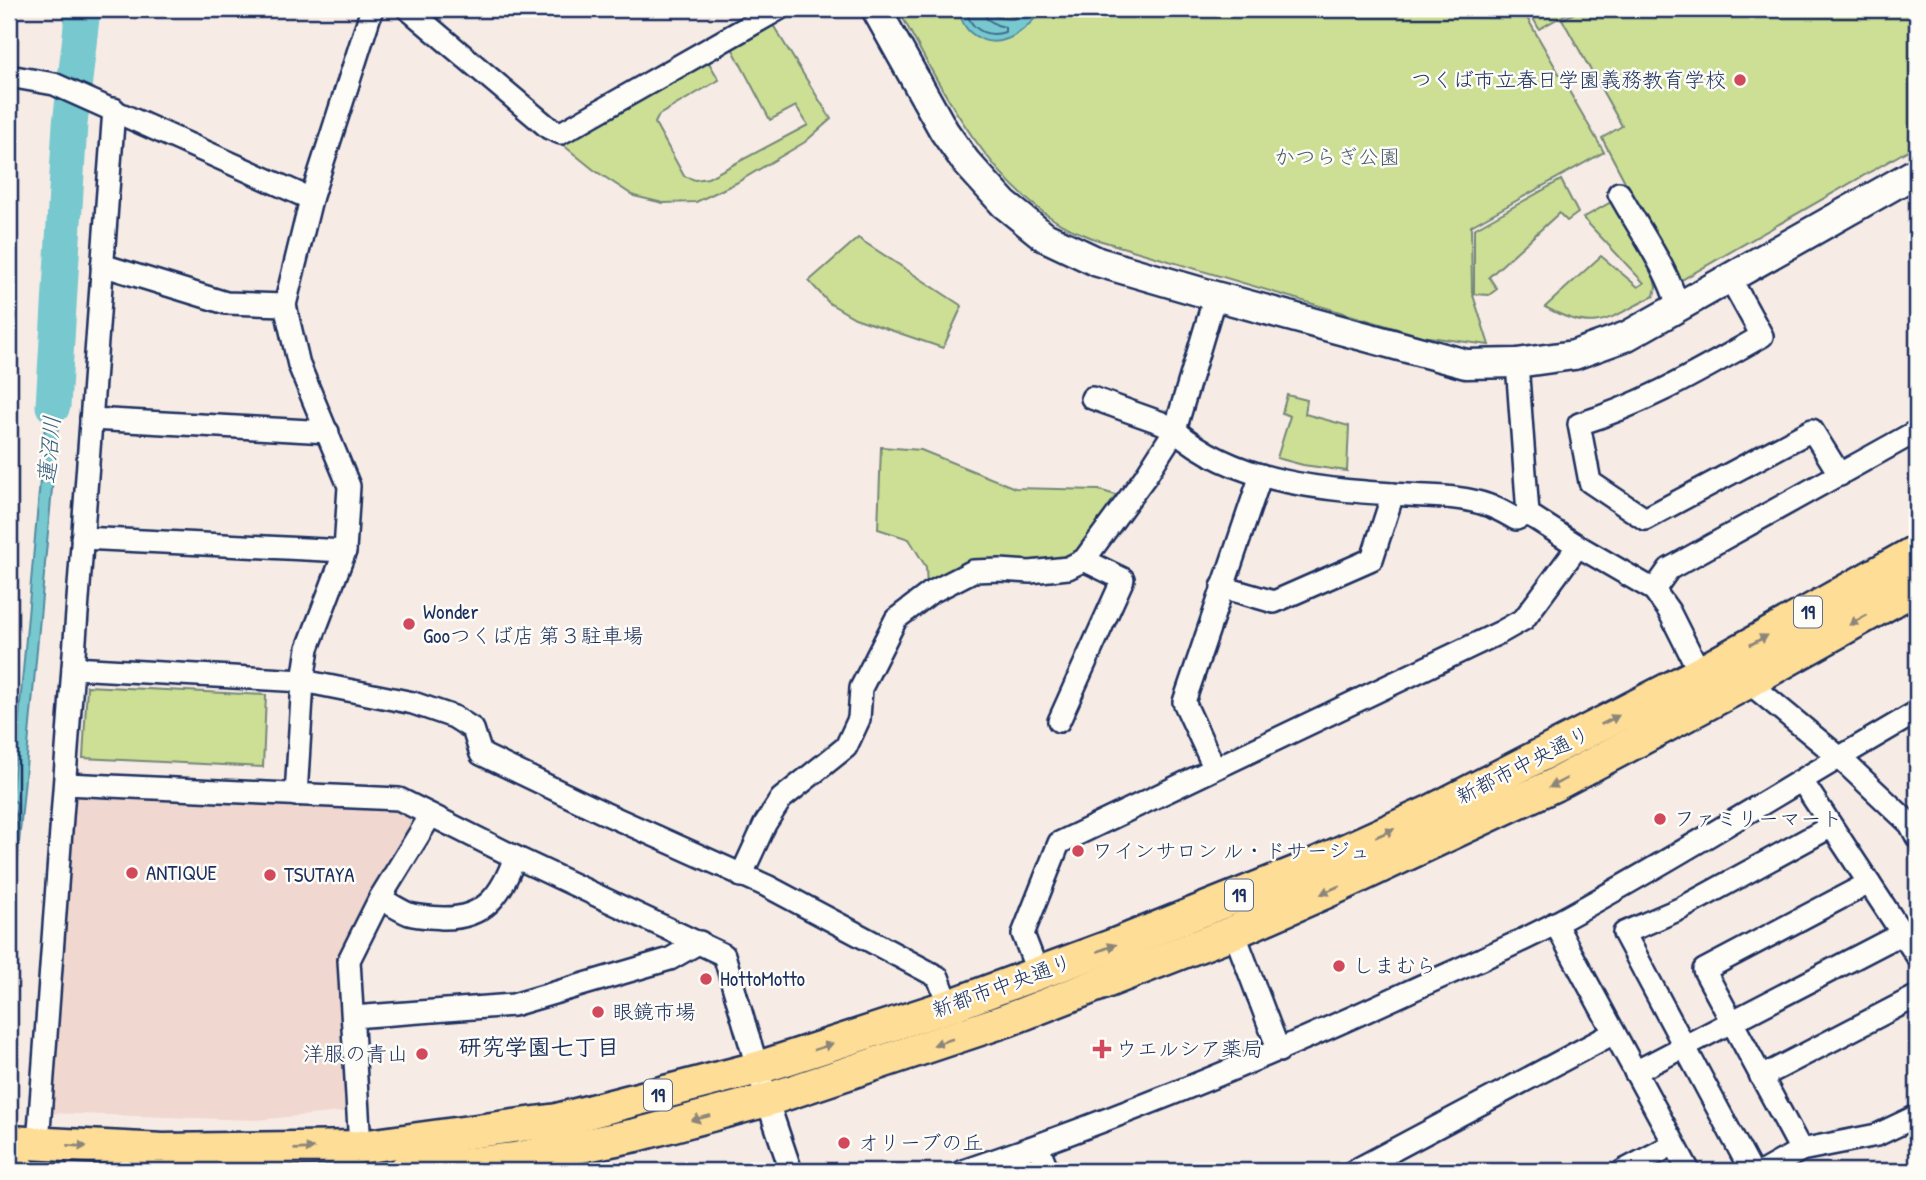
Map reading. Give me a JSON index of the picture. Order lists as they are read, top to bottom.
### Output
{
  "streets": {
    "main road": ["19", "新都市中央通り"]
  },
  "districts": ["研究学園七丁目"],
  "water": ["蓮沼川"],
  "parks": ["かつらぎ公園"],
  "places": {
    "other": [
      "つくば市立春日学園義務教育学校",
      "Wonder Gooつくば店 第３駐車場",
      "ファミリーマート",
      "ワインサロン ル・ドサージュ",
      "ANTIQUE",
      "TSUTAYA",
      "しまむら",
      "HottoMotto",
      "眼鏡市場",
      "洋服の青山",
      "オリーブの丘"
    ],
    "health": ["ウエルシア薬局"]
  }
}
